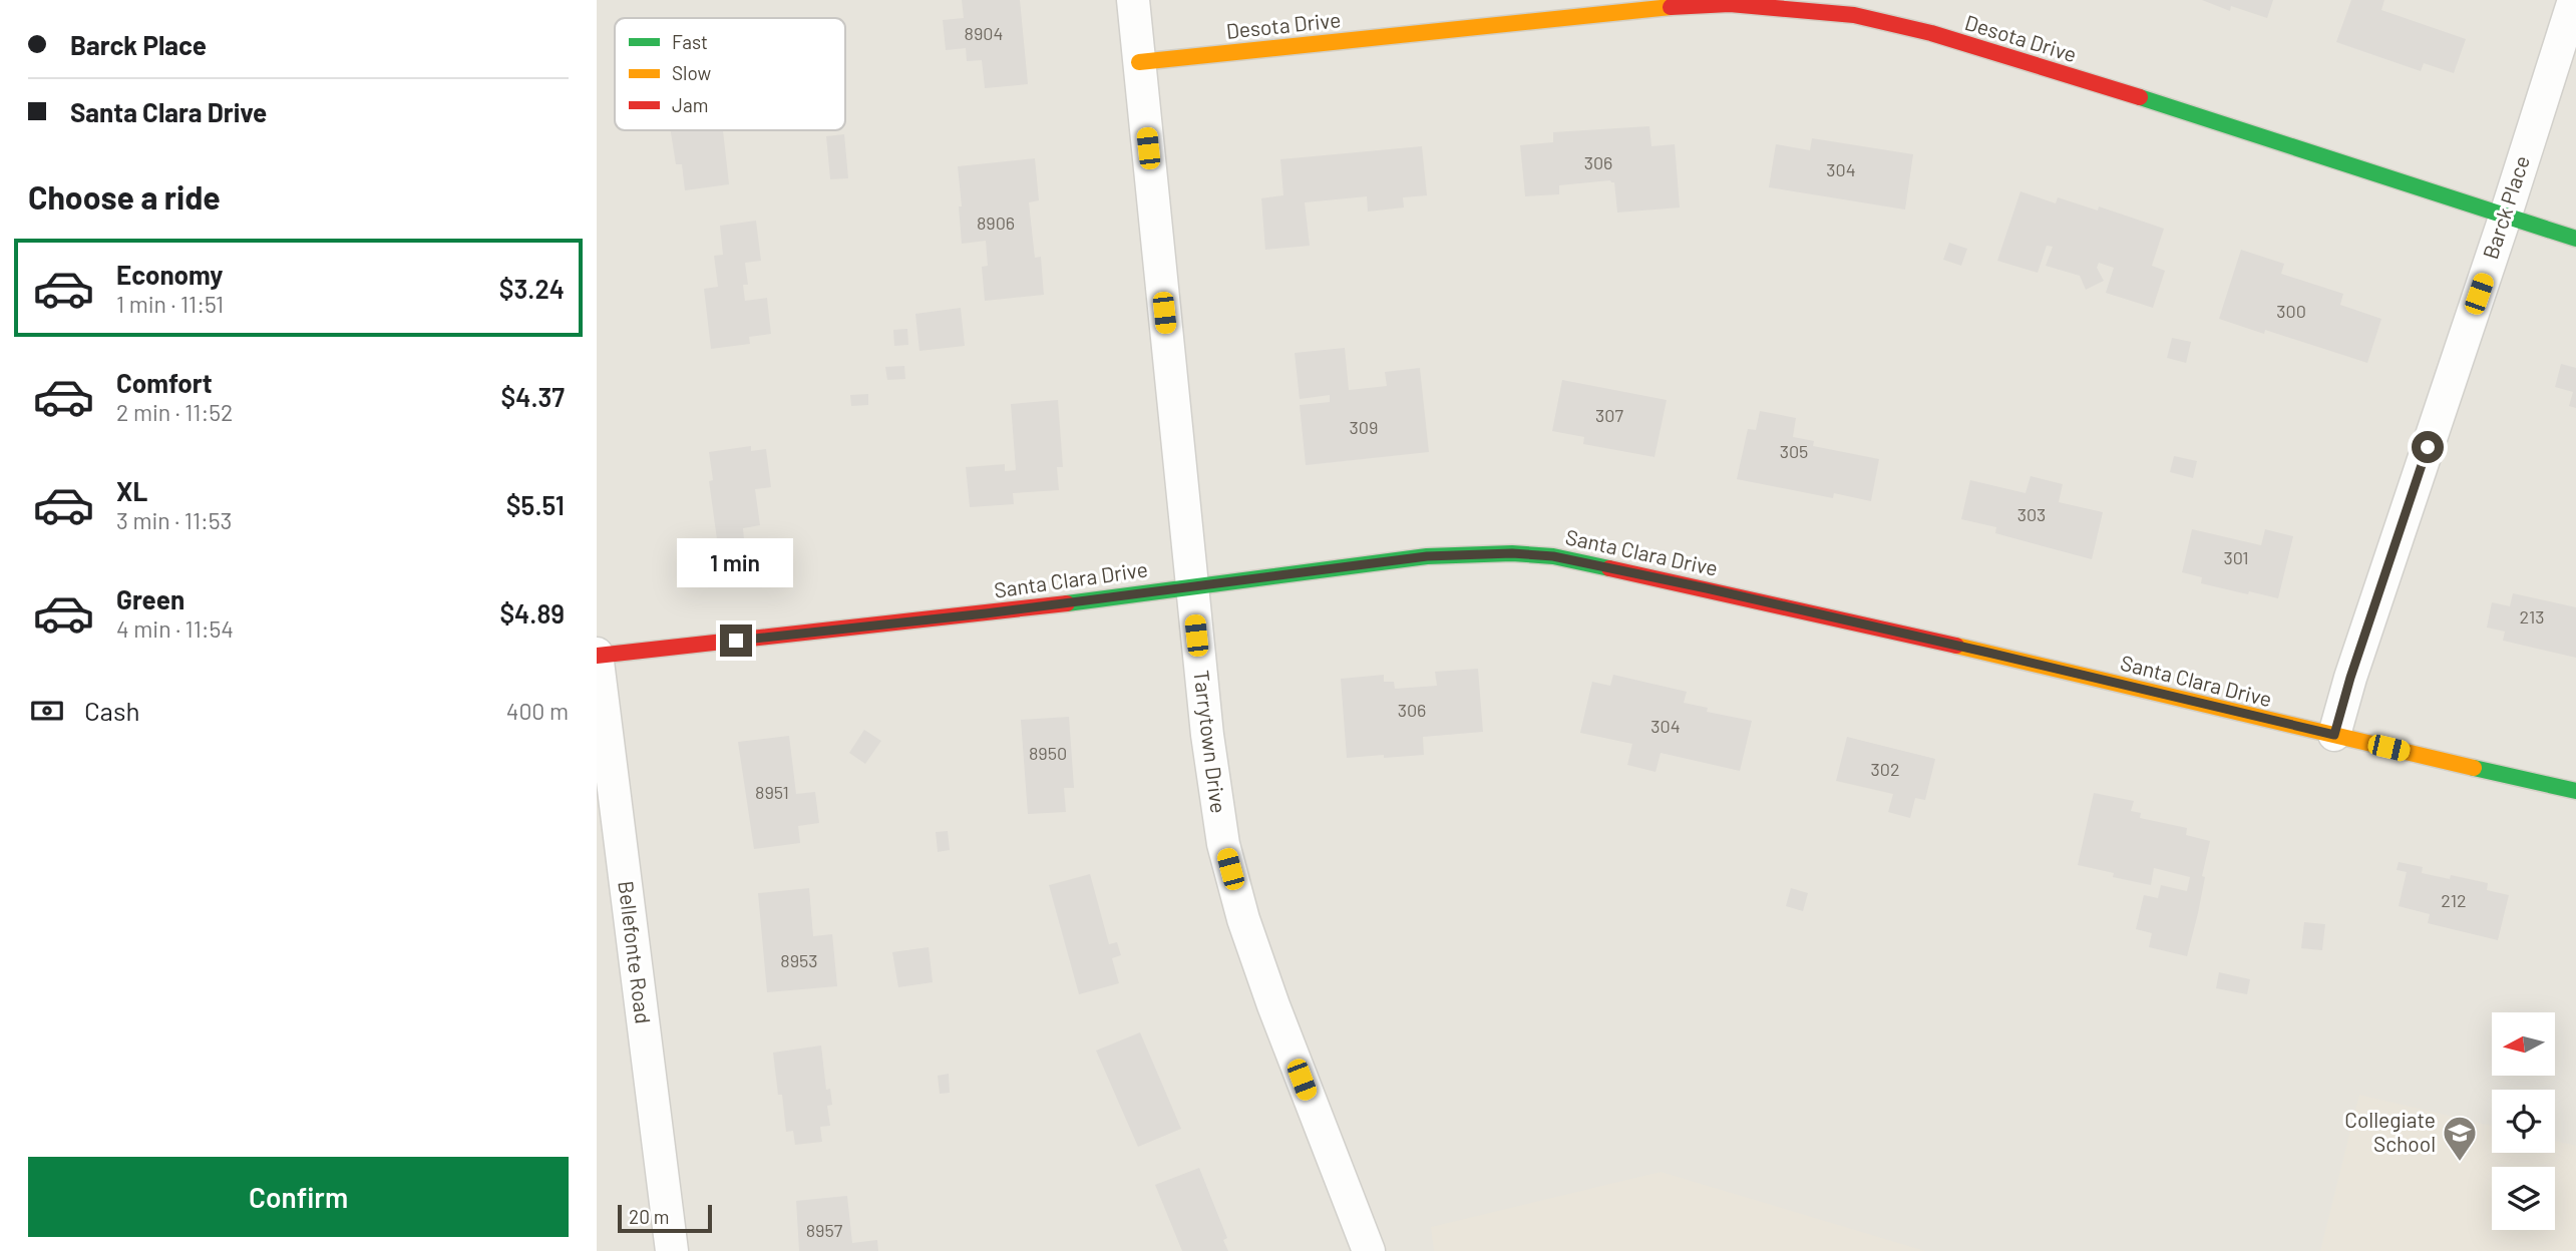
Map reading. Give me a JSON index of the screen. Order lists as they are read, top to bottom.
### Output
{
  "streets": {
    "street": [
      "Desota Drive",
      "Barck Place",
      "Santa Clara Drive",
      "Tarrytown Drive",
      "Bellefonte Road"
    ]
  },
  "crossings": [
    ["Desota Drive", "Barck Place"],
    ["Desota Drive", "Tarrytown Drive"],
    ["Barck Place", "Santa Clara Drive"],
    ["Santa Clara Drive", "Tarrytown Drive"],
    ["Santa Clara Drive", "Bellefonte Road"]
  ],
  "places": {
    "school or university": ["Collegiate School"]
  },
  "house_numbers": [
    "8904",
    "306",
    "304",
    "8906",
    "300",
    "307",
    "309",
    "305",
    "303",
    "301",
    "213",
    "306",
    "304",
    "8950",
    "302",
    "8951",
    "212",
    "8953",
    "8957"
  ],
  "legend": ["Fast", "Slow", "Jam"],
  "scale_bar": "20 m",
  "north": "left",
  "page": {
    "banner": ["Barck Place", "Santa Clara Drive"],
    "heading": "Choose a ride",
    "list": [
      {
        "name": "Economy",
        "note": "1 min · 11:51",
        "value": "$3.24"
      },
      {
        "name": "Comfort",
        "note": "2 min · 11:52",
        "value": "$4.37"
      },
      {
        "name": "XL",
        "note": "3 min · 11:53",
        "value": "$5.51"
      },
      {
        "name": "Green",
        "note": "4 min · 11:54",
        "value": "$4.89"
      }
    ],
    "bubble": "1 min",
    "pay": ["Cash", "400 m"],
    "buttons": "Confirm",
    "scale": "20 m"
  }
}
